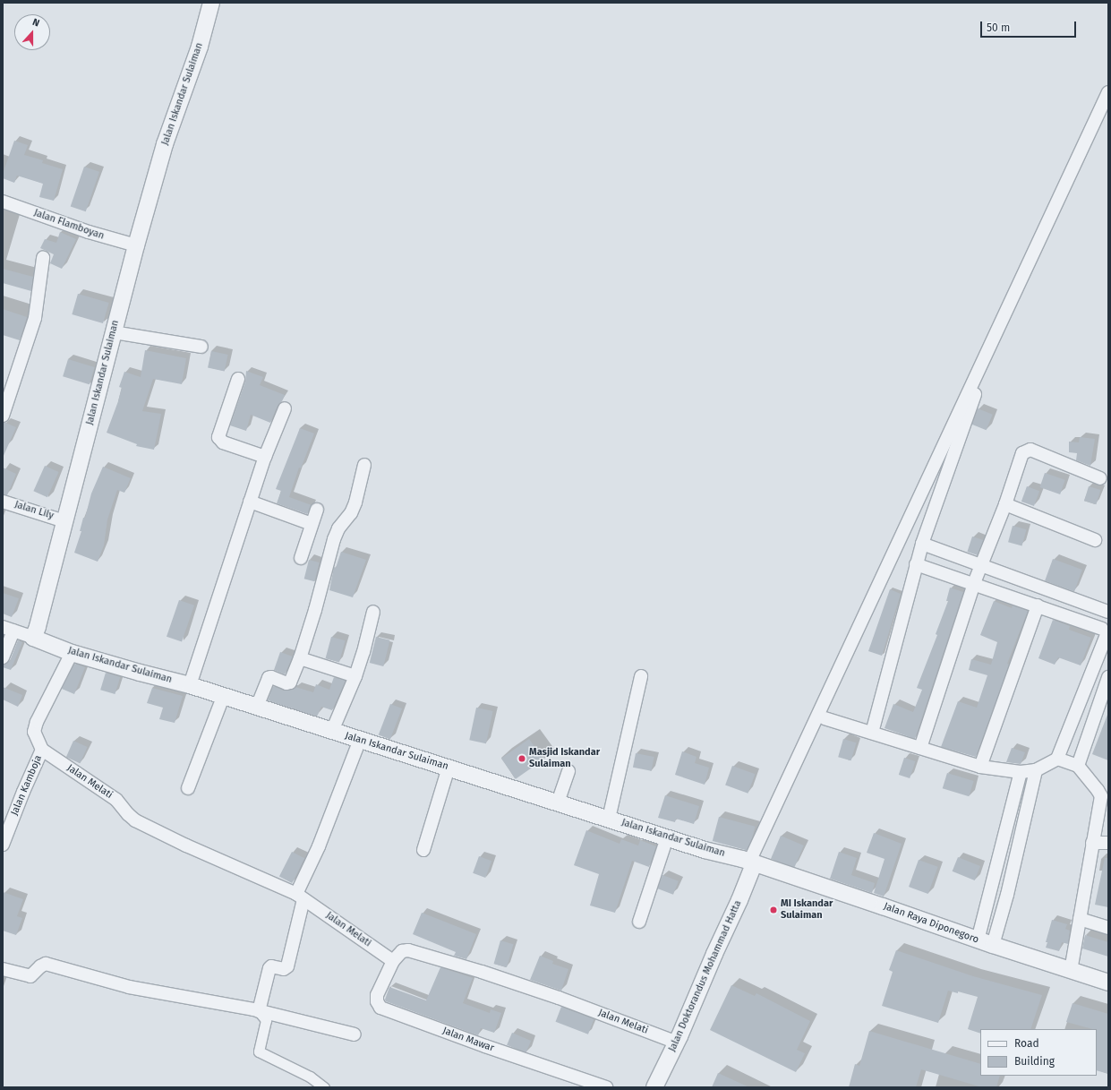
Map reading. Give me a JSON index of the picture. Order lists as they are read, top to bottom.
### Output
{
  "streets": {
    "street": [
      "Jalan Iskandar Sulaiman",
      "Jalan Flamboyan",
      "Jalan Lily",
      "Jalan Melati",
      "Jalan Kamboja",
      "Jalan Raya Diponegoro",
      "Jalan Doktorandus Mohammad Hatta",
      "Jalan Mawar"
    ]
  },
  "crossings": [
    ["Jalan Iskandar Sulaiman", "Jalan Flamboyan"],
    ["Jalan Iskandar Sulaiman", "Jalan Lily"],
    ["Jalan Iskandar Sulaiman", "Jalan Kamboja"],
    ["Jalan Iskandar Sulaiman", "Jalan Raya Diponegoro"],
    ["Jalan Iskandar Sulaiman", "Jalan Doktorandus Mohammad Hatta"],
    ["Jalan Melati", "Jalan Kamboja"],
    ["Jalan Melati", "Jalan Doktorandus Mohammad Hatta"],
    ["Jalan Melati", "Jalan Mawar"],
    ["Jalan Raya Diponegoro", "Jalan Doktorandus Mohammad Hatta"]
  ],
  "places": ["Masjid Iskandar Sulaiman", "MI Iskandar Sulaiman"],
  "legend": ["Road", "Building"],
  "scale_bar": "50 m",
  "north": "top"
}
